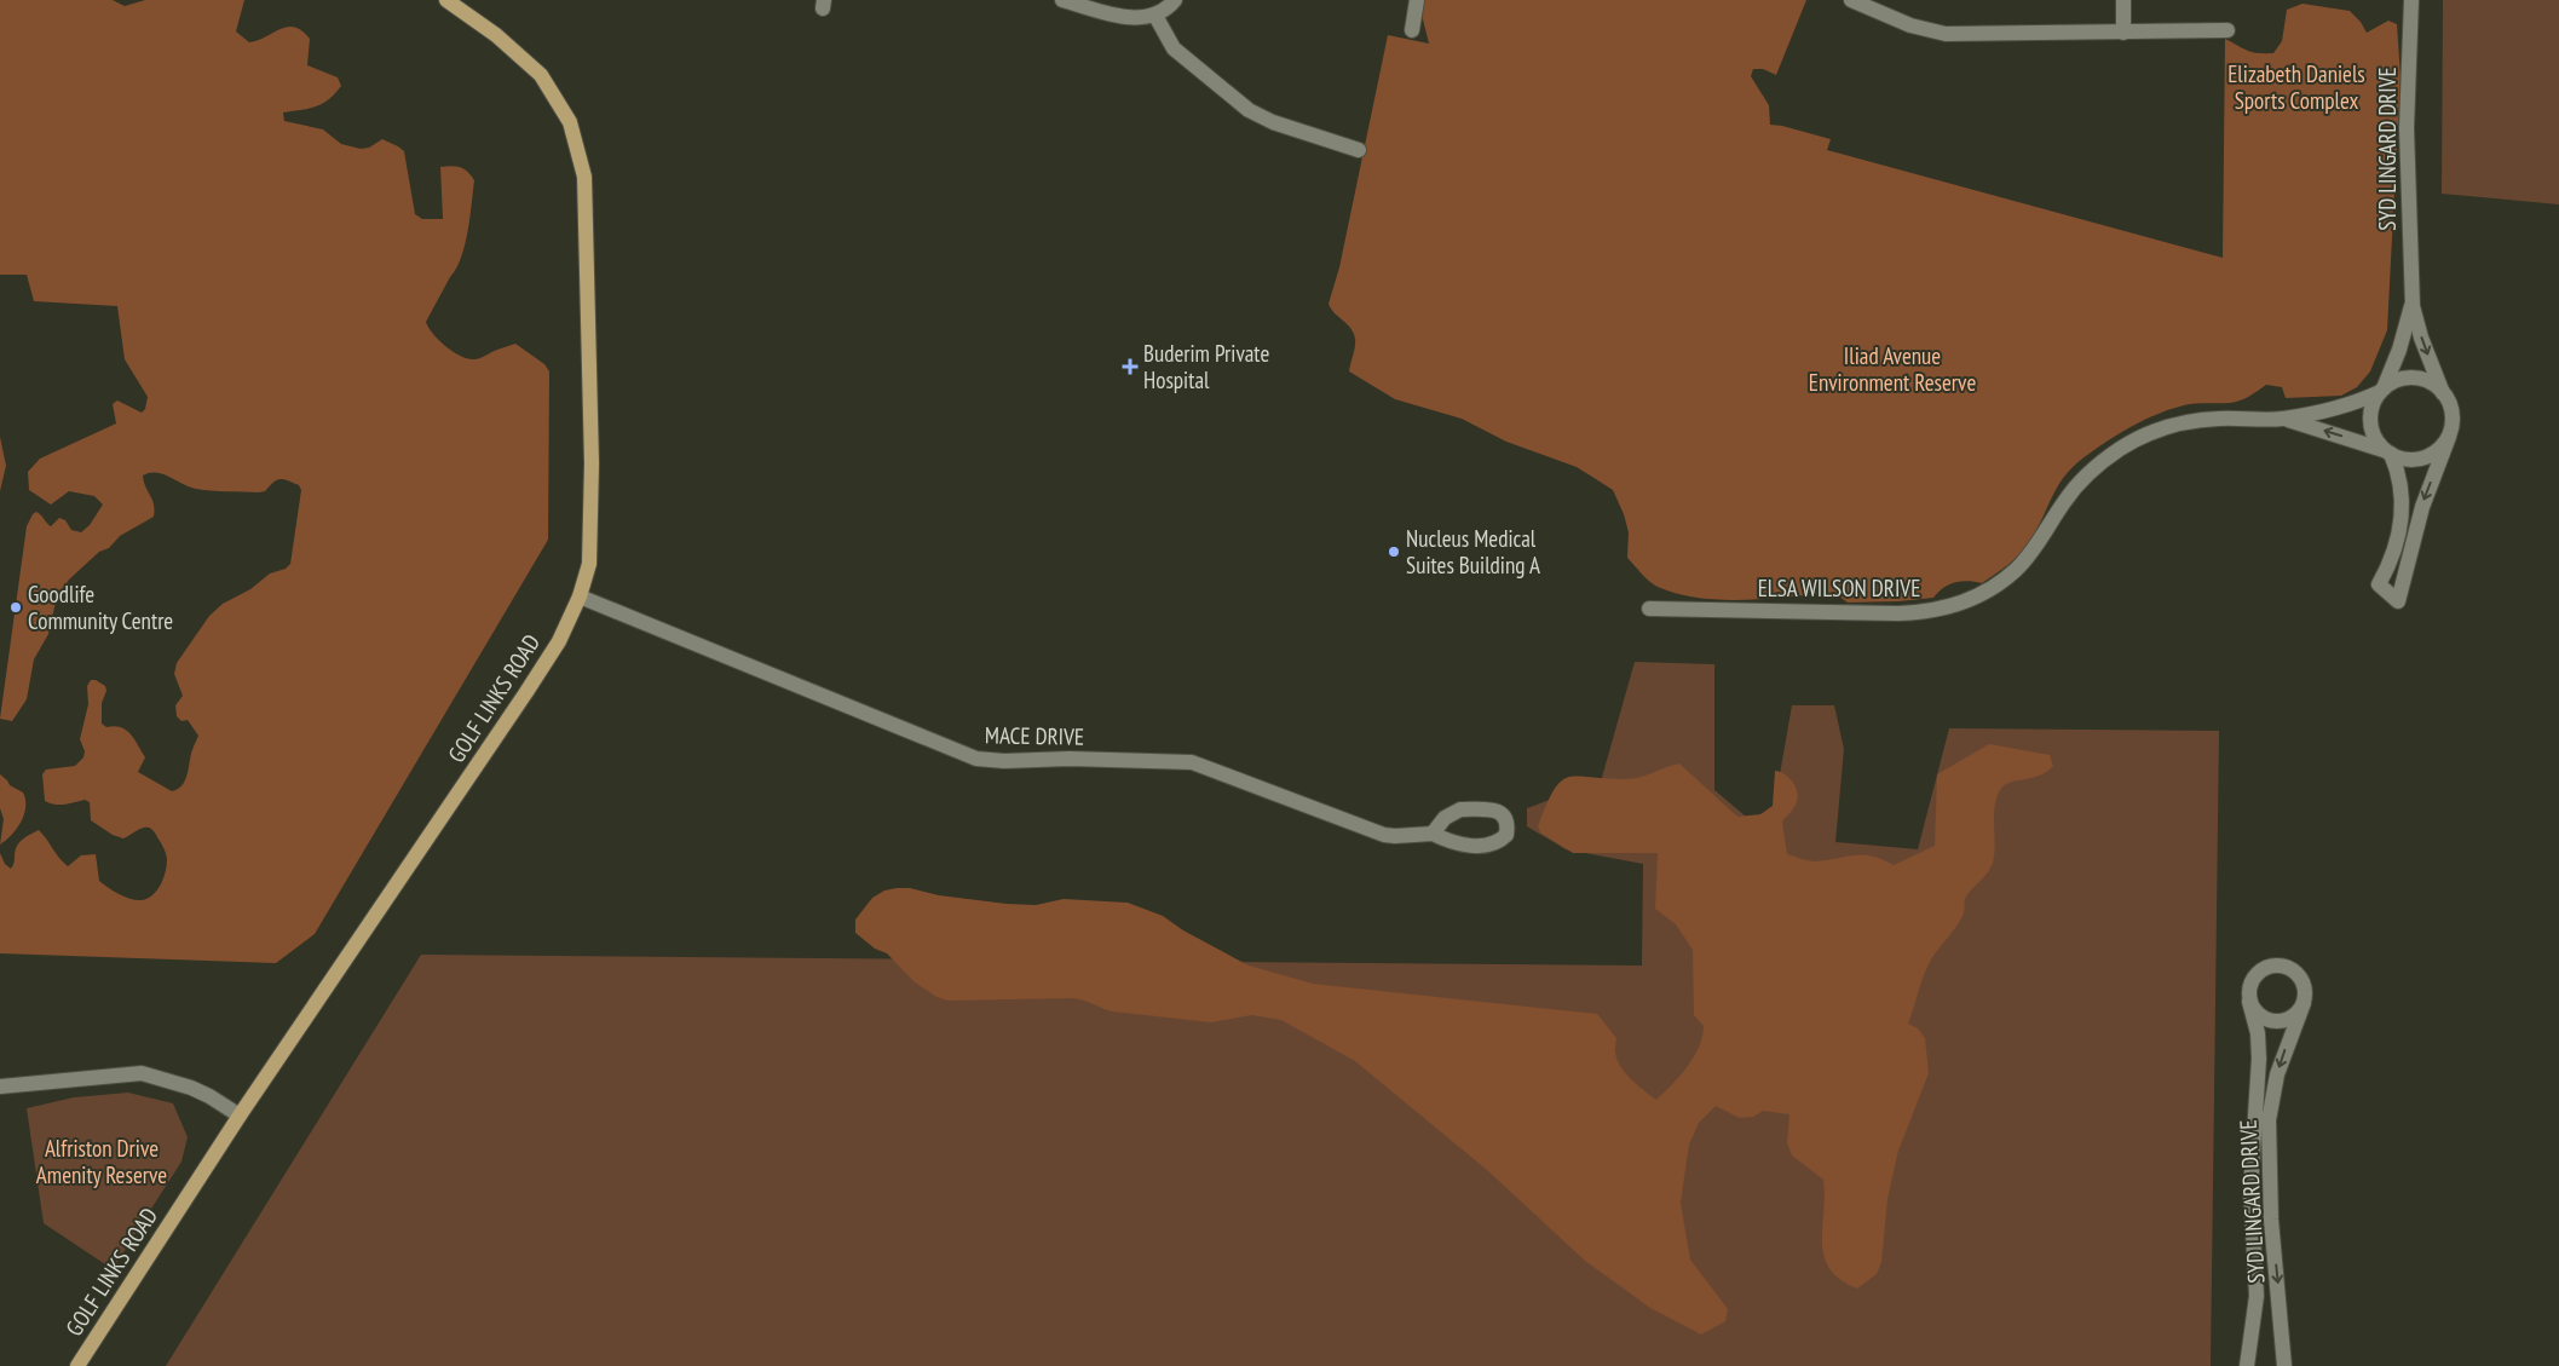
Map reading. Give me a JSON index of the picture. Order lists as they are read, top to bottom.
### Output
{
  "streets": {
    "main road": ["GOLF LINKS ROAD"],
    "street": ["SYD LINGARD DRIVE", "ELSA WILSON DRIVE", "MACE DRIVE"]
  },
  "crossings": [
    ["SYD LINGARD DRIVE", "ELSA WILSON DRIVE"],
    ["GOLF LINKS ROAD", "MACE DRIVE"]
  ],
  "parks": ["Elizabeth Daniels Sports Complex", "Iliad Avenue Environment Reserve", "Alfriston Drive Amenity Reserve"],
  "places": {
    "health": ["Buderim Private Hospital"],
    "other": ["Nucleus Medical Suites Building A", "Goodlife Community Centre"]
  }
}
